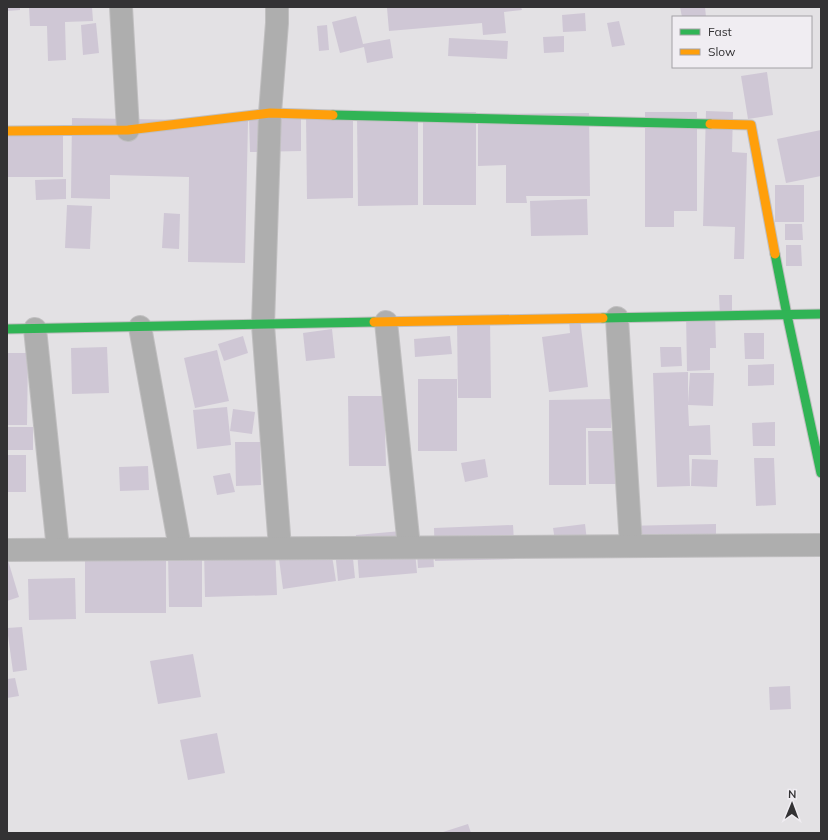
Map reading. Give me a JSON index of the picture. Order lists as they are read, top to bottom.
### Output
{
  "legend": ["Fast", "Slow"],
  "north": "top"
}
